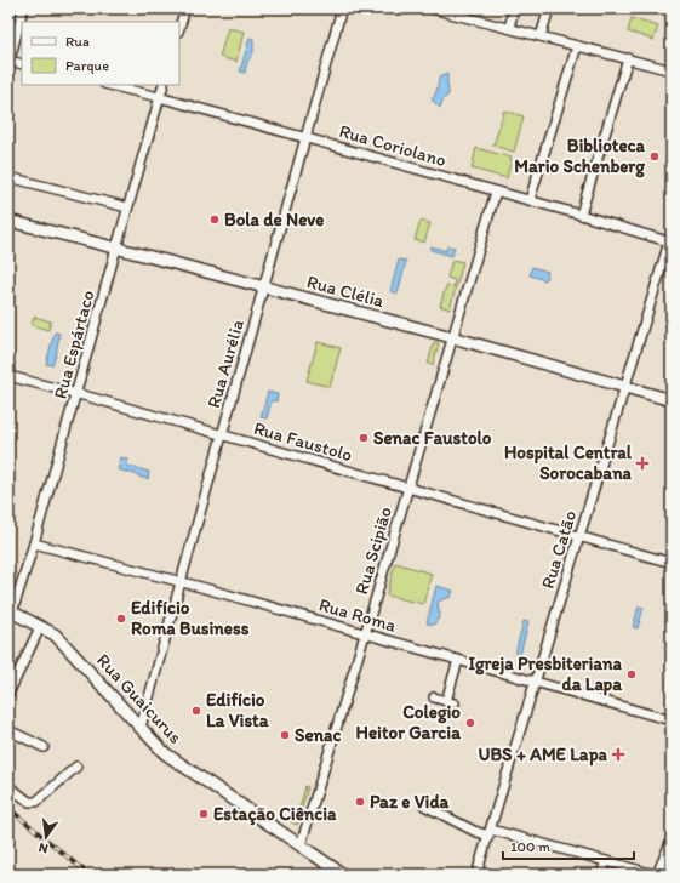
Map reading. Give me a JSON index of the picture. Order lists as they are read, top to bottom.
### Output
{
  "streets": {
    "main road": ["Rua Clélia", "Rua Guaicurus"],
    "street": [
      "Rua Coriolano",
      "Rua Espártaco",
      "Rua Aurélia",
      "Rua Faustolo",
      "Rua Catão",
      "Rua Scipião",
      "Rua Roma"
    ]
  },
  "crossings": [
    ["Rua Coriolano", "Rua Espártaco"],
    ["Rua Coriolano", "Rua Aurélia"],
    ["Rua Coriolano", "Rua Catão"],
    ["Rua Clélia", "Rua Espártaco"],
    ["Rua Clélia", "Rua Aurélia"],
    ["Rua Clélia", "Rua Catão"],
    ["Rua Clélia", "Rua Scipião"],
    ["Rua Espártaco", "Rua Faustolo"],
    ["Rua Espártaco", "Rua Roma"],
    ["Rua Espártaco", "Rua Guaicurus"],
    ["Rua Aurélia", "Rua Faustolo"],
    ["Rua Aurélia", "Rua Roma"],
    ["Rua Aurélia", "Rua Guaicurus"],
    ["Rua Faustolo", "Rua Catão"],
    ["Rua Faustolo", "Rua Scipião"],
    ["Rua Catão", "Rua Roma"],
    ["Rua Scipião", "Rua Roma"],
    ["Rua Scipião", "Rua Guaicurus"]
  ],
  "places": {
    "other": [
      "Biblioteca Mario Schenberg",
      "Bola de Neve",
      "Senac Faustolo",
      "Edifício Roma Business",
      "Igreja Presbiteriana da Lapa",
      "Edifício La Vista",
      "Colegio Heitor Garcia",
      "Senac",
      "Paz e Vida",
      "Estação Ciência"
    ],
    "health": ["Hospital Central Sorocabana", "UBS + AME Lapa"]
  },
  "legend": ["Rua", "Parque"],
  "scale_bar": "100 m",
  "north": "bottom"
}
